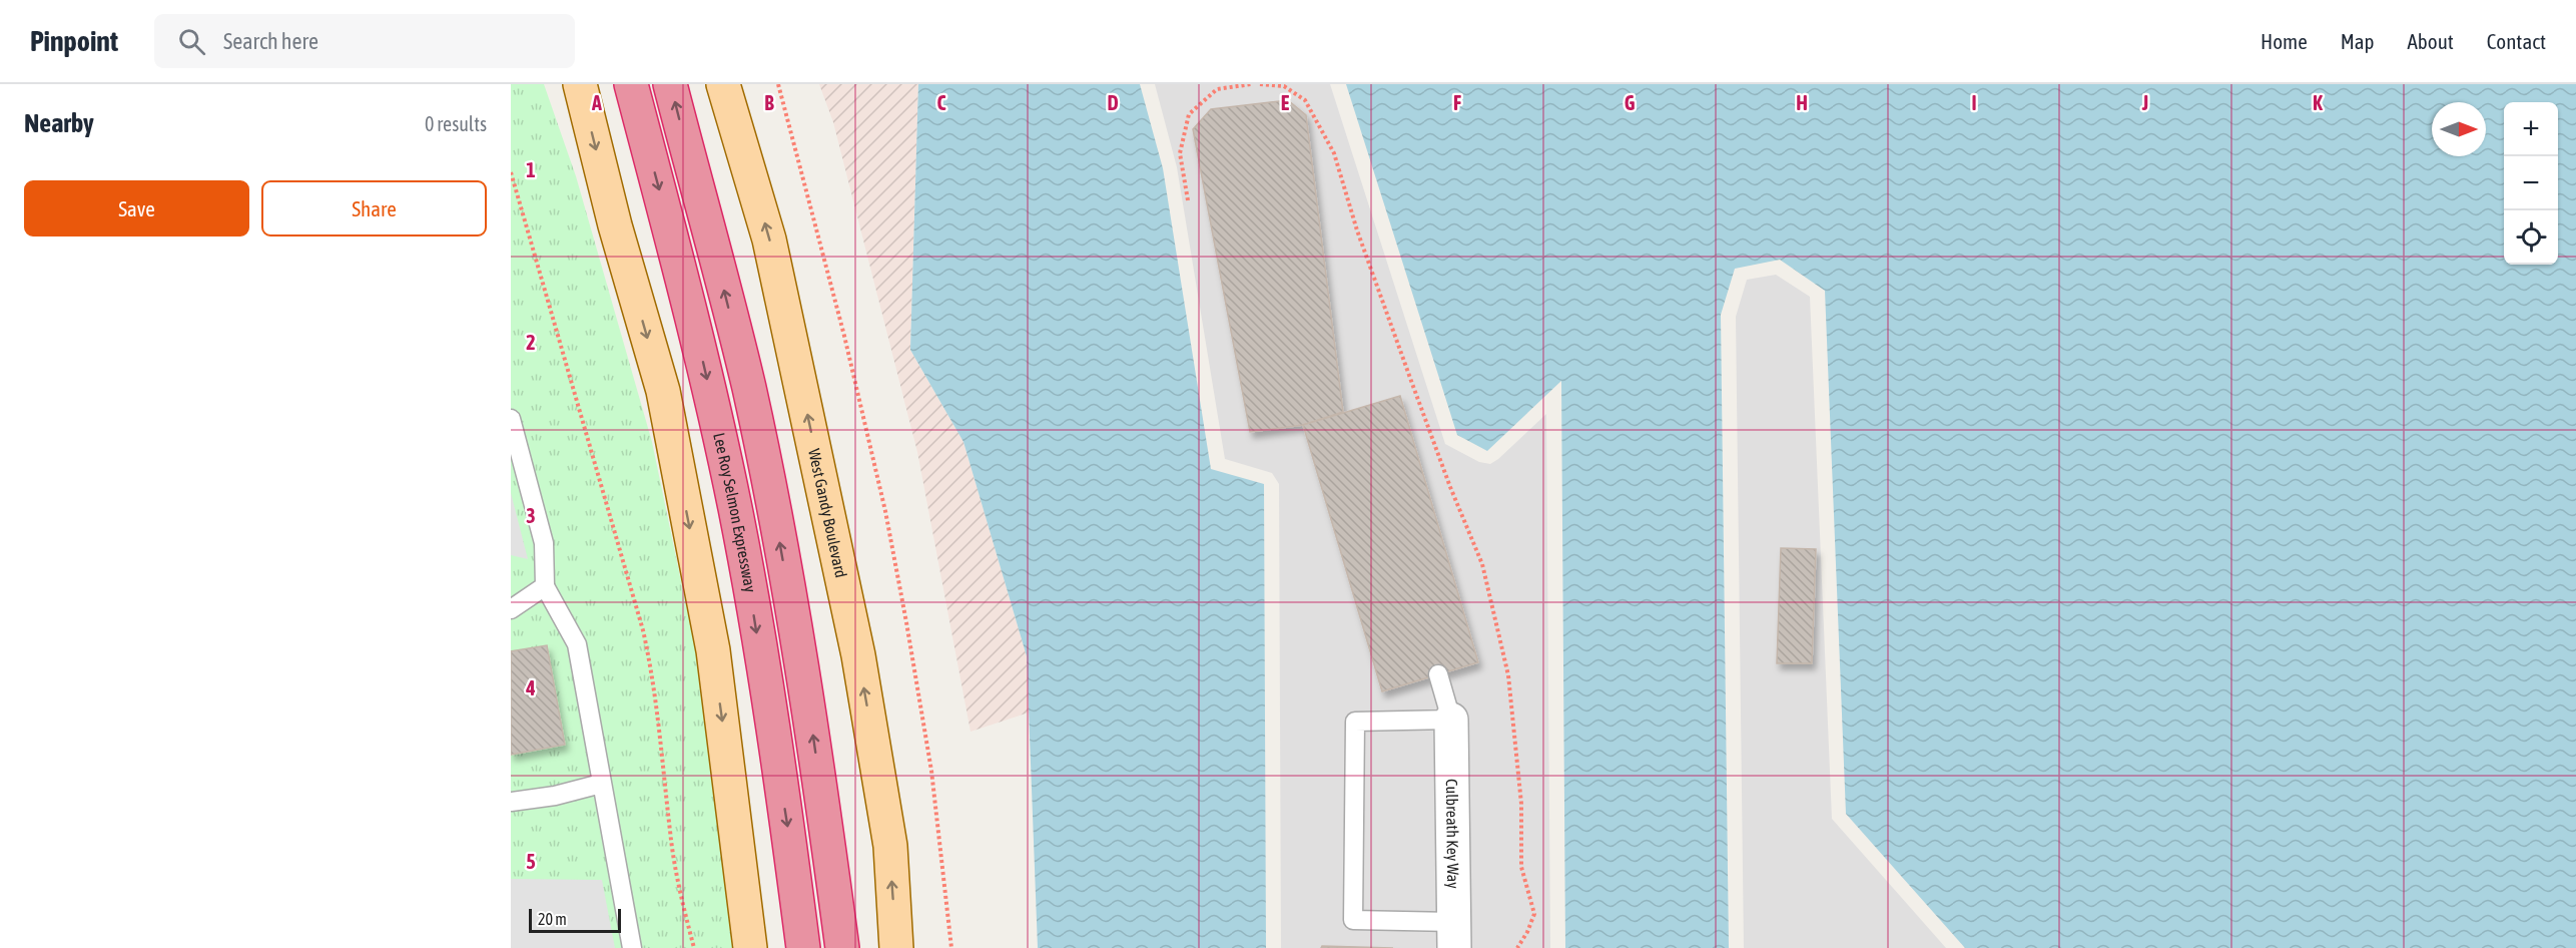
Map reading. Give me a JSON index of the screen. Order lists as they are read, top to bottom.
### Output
{
  "streets": {
    "highway": ["Lee Roy Selmon Expressway"],
    "main road": ["West Gandy Boulevard"],
    "street": ["Culbreath Key Way"]
  },
  "scale_bar": "20 m",
  "north": "right",
  "page": {
    "header": "Pinpoint",
    "search": "Search here",
    "nav": [
      "Home",
      "Map",
      "About",
      "Contact"
    ],
    "heading": ["Nearby", "0 results"],
    "map_buttons": ["+", "−"],
    "buttons": ["Save", "Share"],
    "scale": "20 m"
  },
  "grid": {
    "columns": [
      "A",
      "B",
      "C",
      "D",
      "E",
      "F",
      "G",
      "H",
      "I",
      "J",
      "K"
    ],
    "rows": [
      "1",
      "2",
      "3",
      "4",
      "5"
    ]
  }
}
